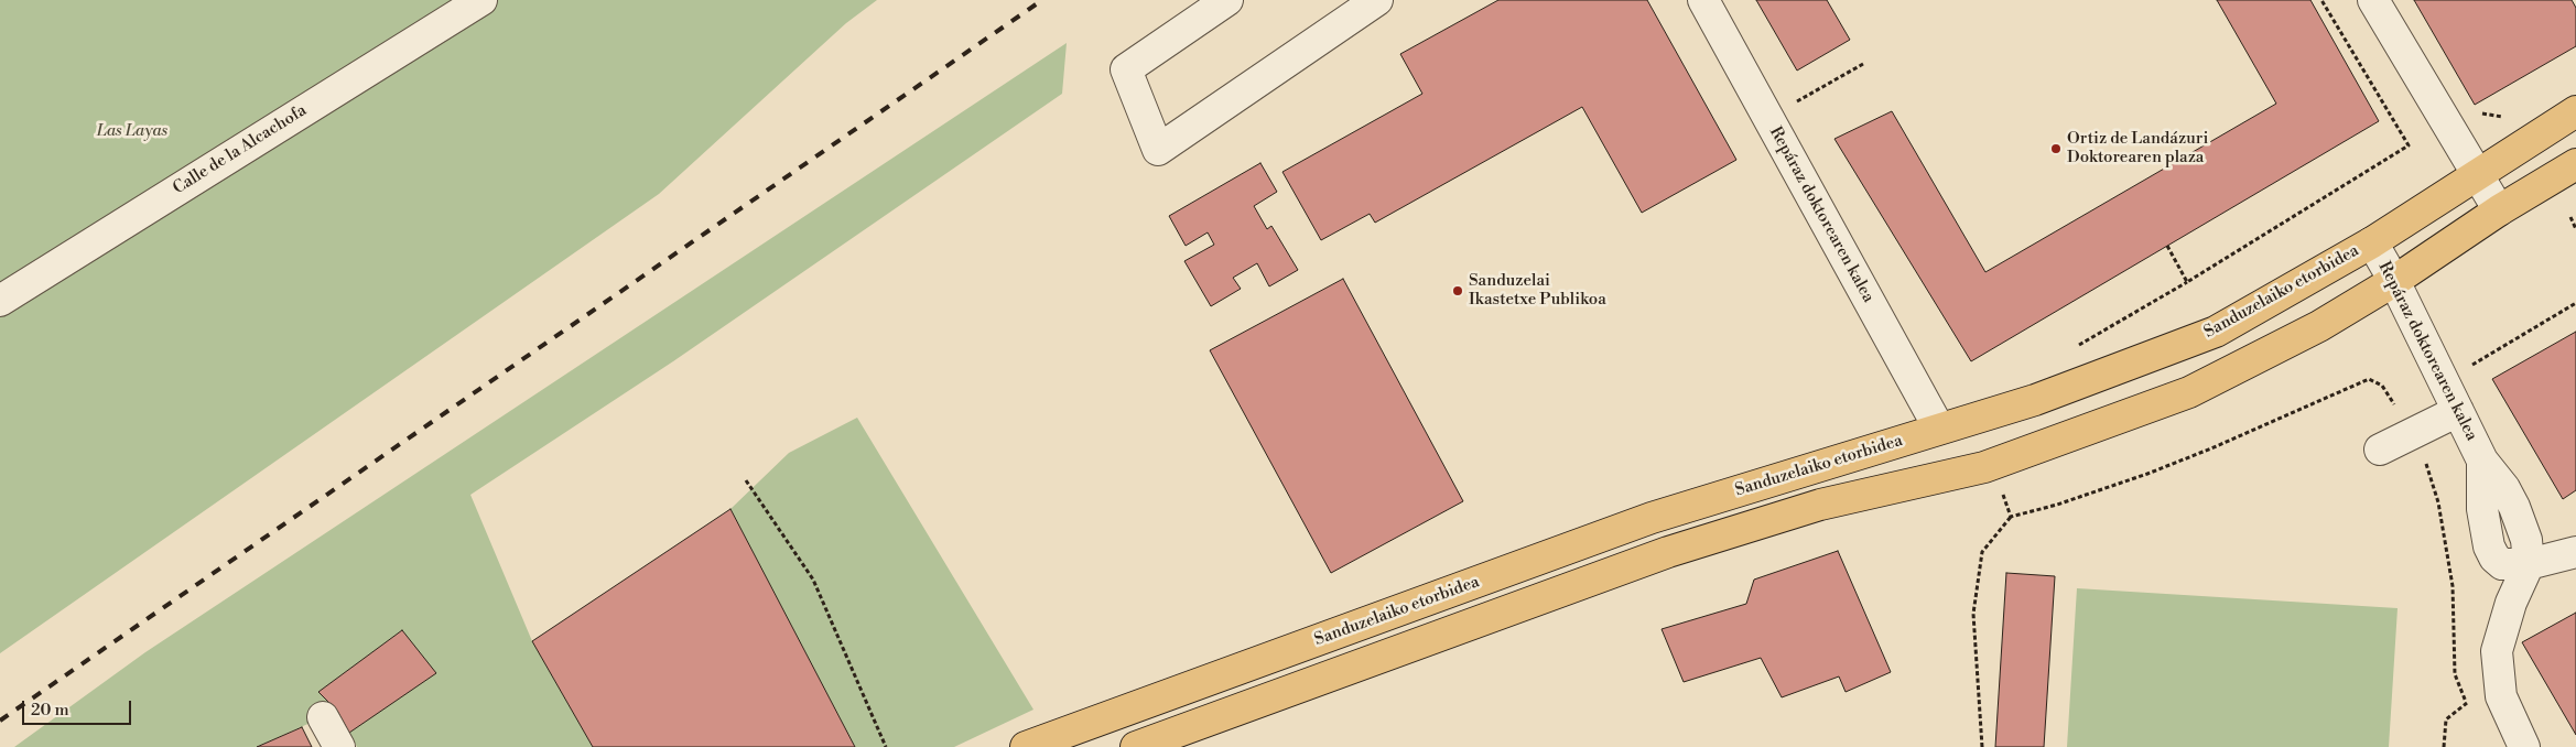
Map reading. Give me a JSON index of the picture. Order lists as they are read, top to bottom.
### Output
{
  "streets": {
    "main road": ["Sanduzelaiko etorbidea"],
    "street": ["Calle de la Alcachofa", "Repáraz doktorearen kalea"]
  },
  "crossings": [
    ["Repáraz doktorearen kalea", "Sanduzelaiko etorbidea"]
  ],
  "parks": ["Las Layas"],
  "places": ["Ortiz de Landázuri Doktorearen plaza", "Sanduzelai Ikastetxe Publikoa"],
  "scale_bar": "20 m"
}
